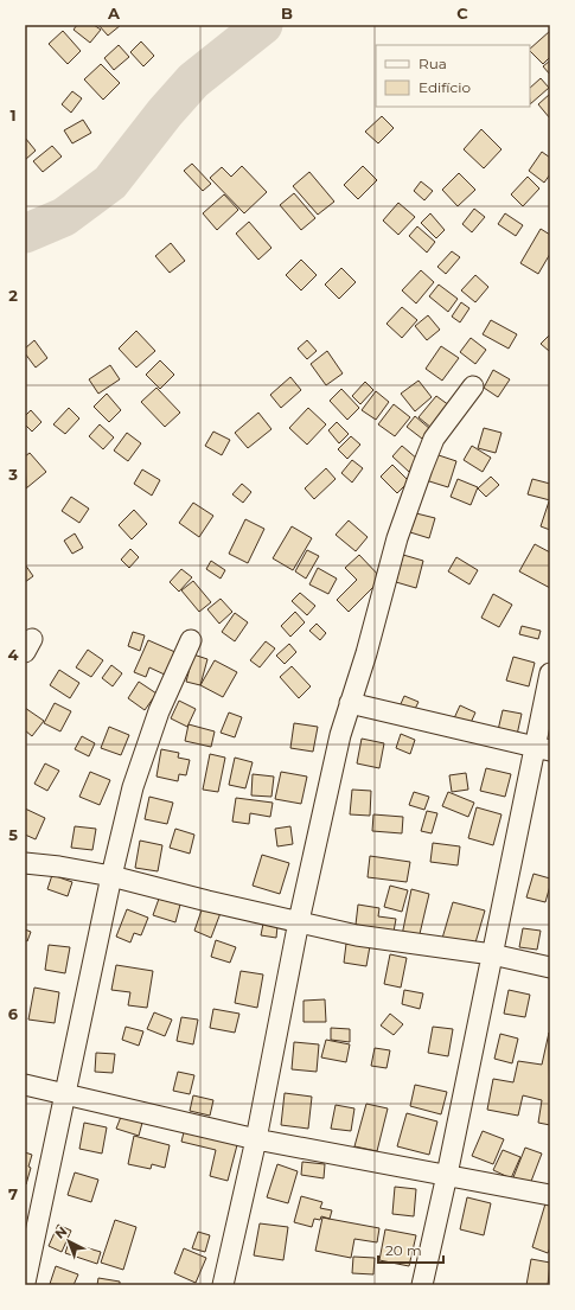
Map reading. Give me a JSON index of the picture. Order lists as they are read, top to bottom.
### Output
{
  "legend": ["Rua", "Edifício"],
  "scale_bar": "20 m",
  "north": "top left",
  "grid": {
    "columns": ["A", "B", "C"],
    "rows": [
      "1",
      "2",
      "3",
      "4",
      "5",
      "6",
      "7"
    ]
  }
}
